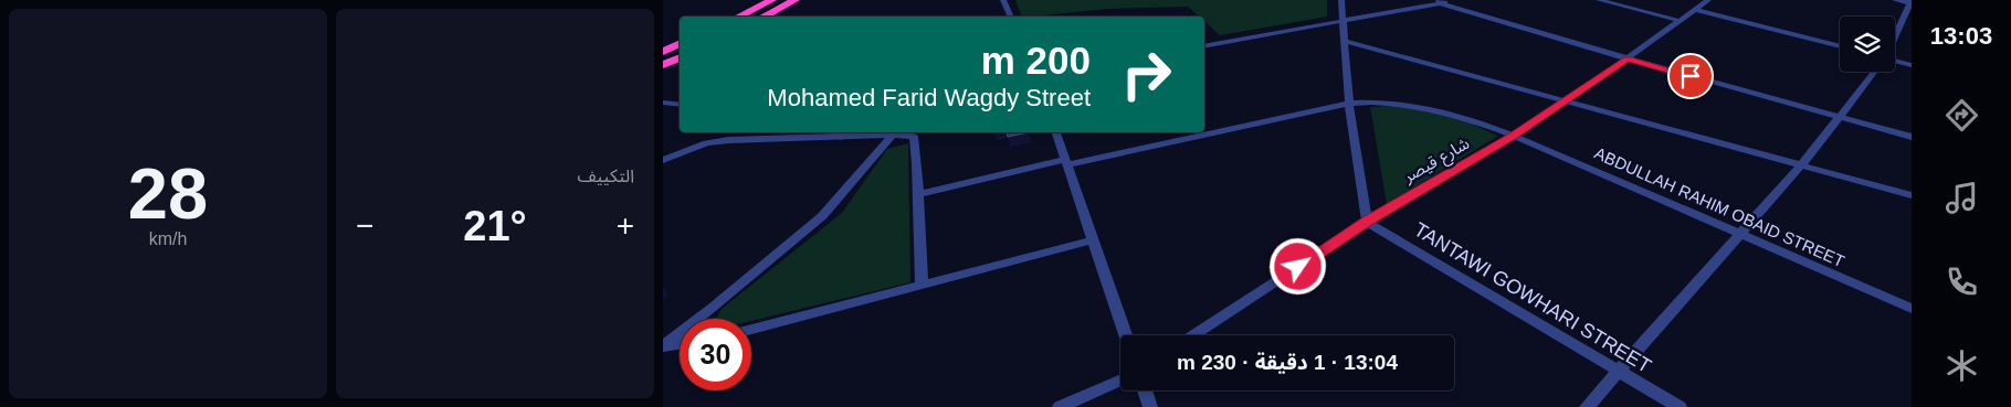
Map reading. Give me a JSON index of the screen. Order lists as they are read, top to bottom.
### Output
{
  "streets": {
    "street": ["شارع قيصر", "ABDULLAH RAHIM OBAID STREET", "TANTAWI GOWHARI STREET"]
  },
  "crossings": [
    ["شارع قيصر", "ABDULLAH RAHIM OBAID STREET"],
    ["شارع قيصر", "TANTAWI GOWHARI STREET"]
  ],
  "page": {
    "tabs": "13:03",
    "tile": [
      "التكييف",
      ["28", "km/h"]
    ],
    "turn": ["200 m", "Mohamed Farid Wagdy Street"],
    "heat": ["−", "21°", "+"],
    "limit": "30",
    "trip": "13:04 · 1 دقيقة · 230 m"
  }
}
